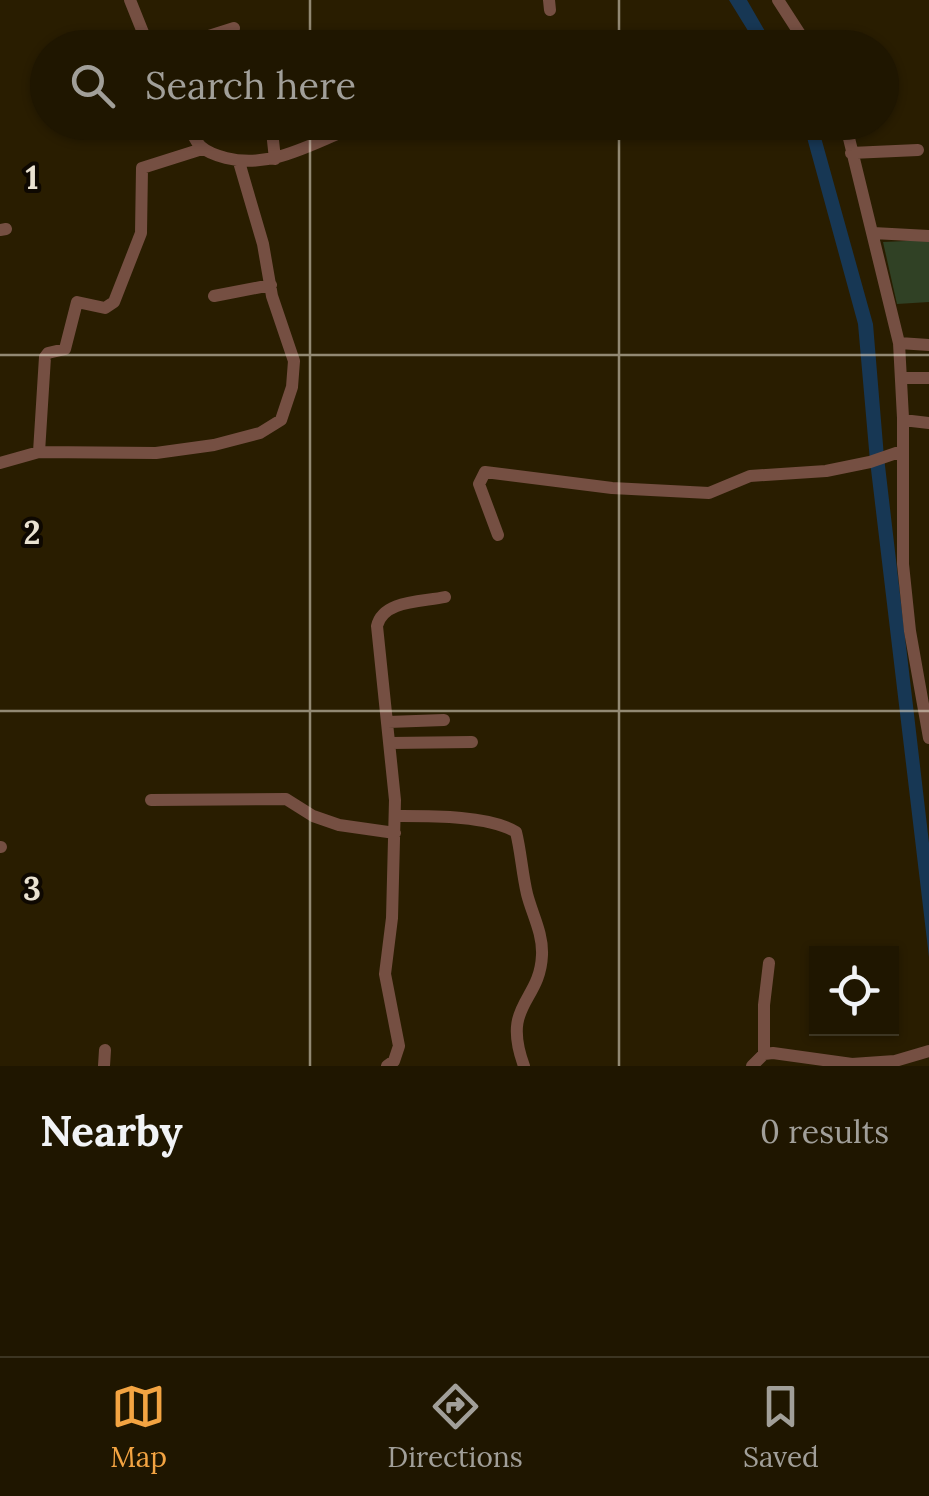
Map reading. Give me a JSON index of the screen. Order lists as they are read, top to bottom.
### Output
{
  "page": {
    "search": "Search here",
    "heading": ["Nearby", "0 results"],
    "nav": ["Map", "Directions", "Saved"]
  },
  "grid": {
    "rows": ["1", "2", "3"]
  }
}
